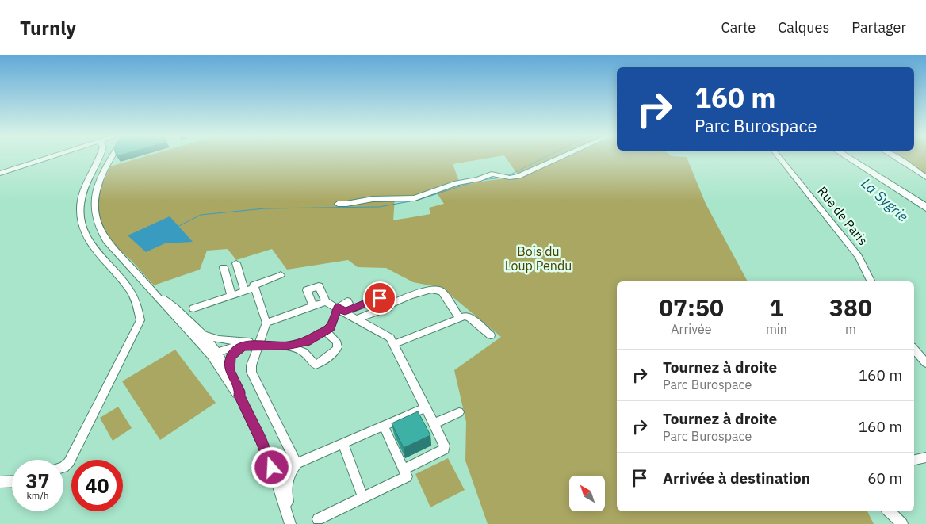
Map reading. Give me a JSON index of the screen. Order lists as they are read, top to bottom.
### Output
{
  "streets": {
    "street": ["Rue de Paris"]
  },
  "water": ["La Sygrie"],
  "parks": ["Bois du Loup Pendu"],
  "north": "top left",
  "page": {
    "header": "Turnly",
    "nav": ["Carte", "Calques", "Partager"],
    "turn": ["160 m", "Parc Burospace"],
    "eta": [
      "07:50",
      "Arrivée",
      "1",
      "min",
      "380",
      "m"
    ],
    "list": [
      {
        "name": "Tournez à droite",
        "note": "Parc Burospace",
        "value": "160 m"
      },
      {
        "name": "Tournez à droite",
        "note": "Parc Burospace",
        "value": "160 m"
      },
      {
        "name": "Arrivée à destination",
        "value": "60 m"
      }
    ],
    "speed": "37 km/h",
    "limit": "40"
  }
}
